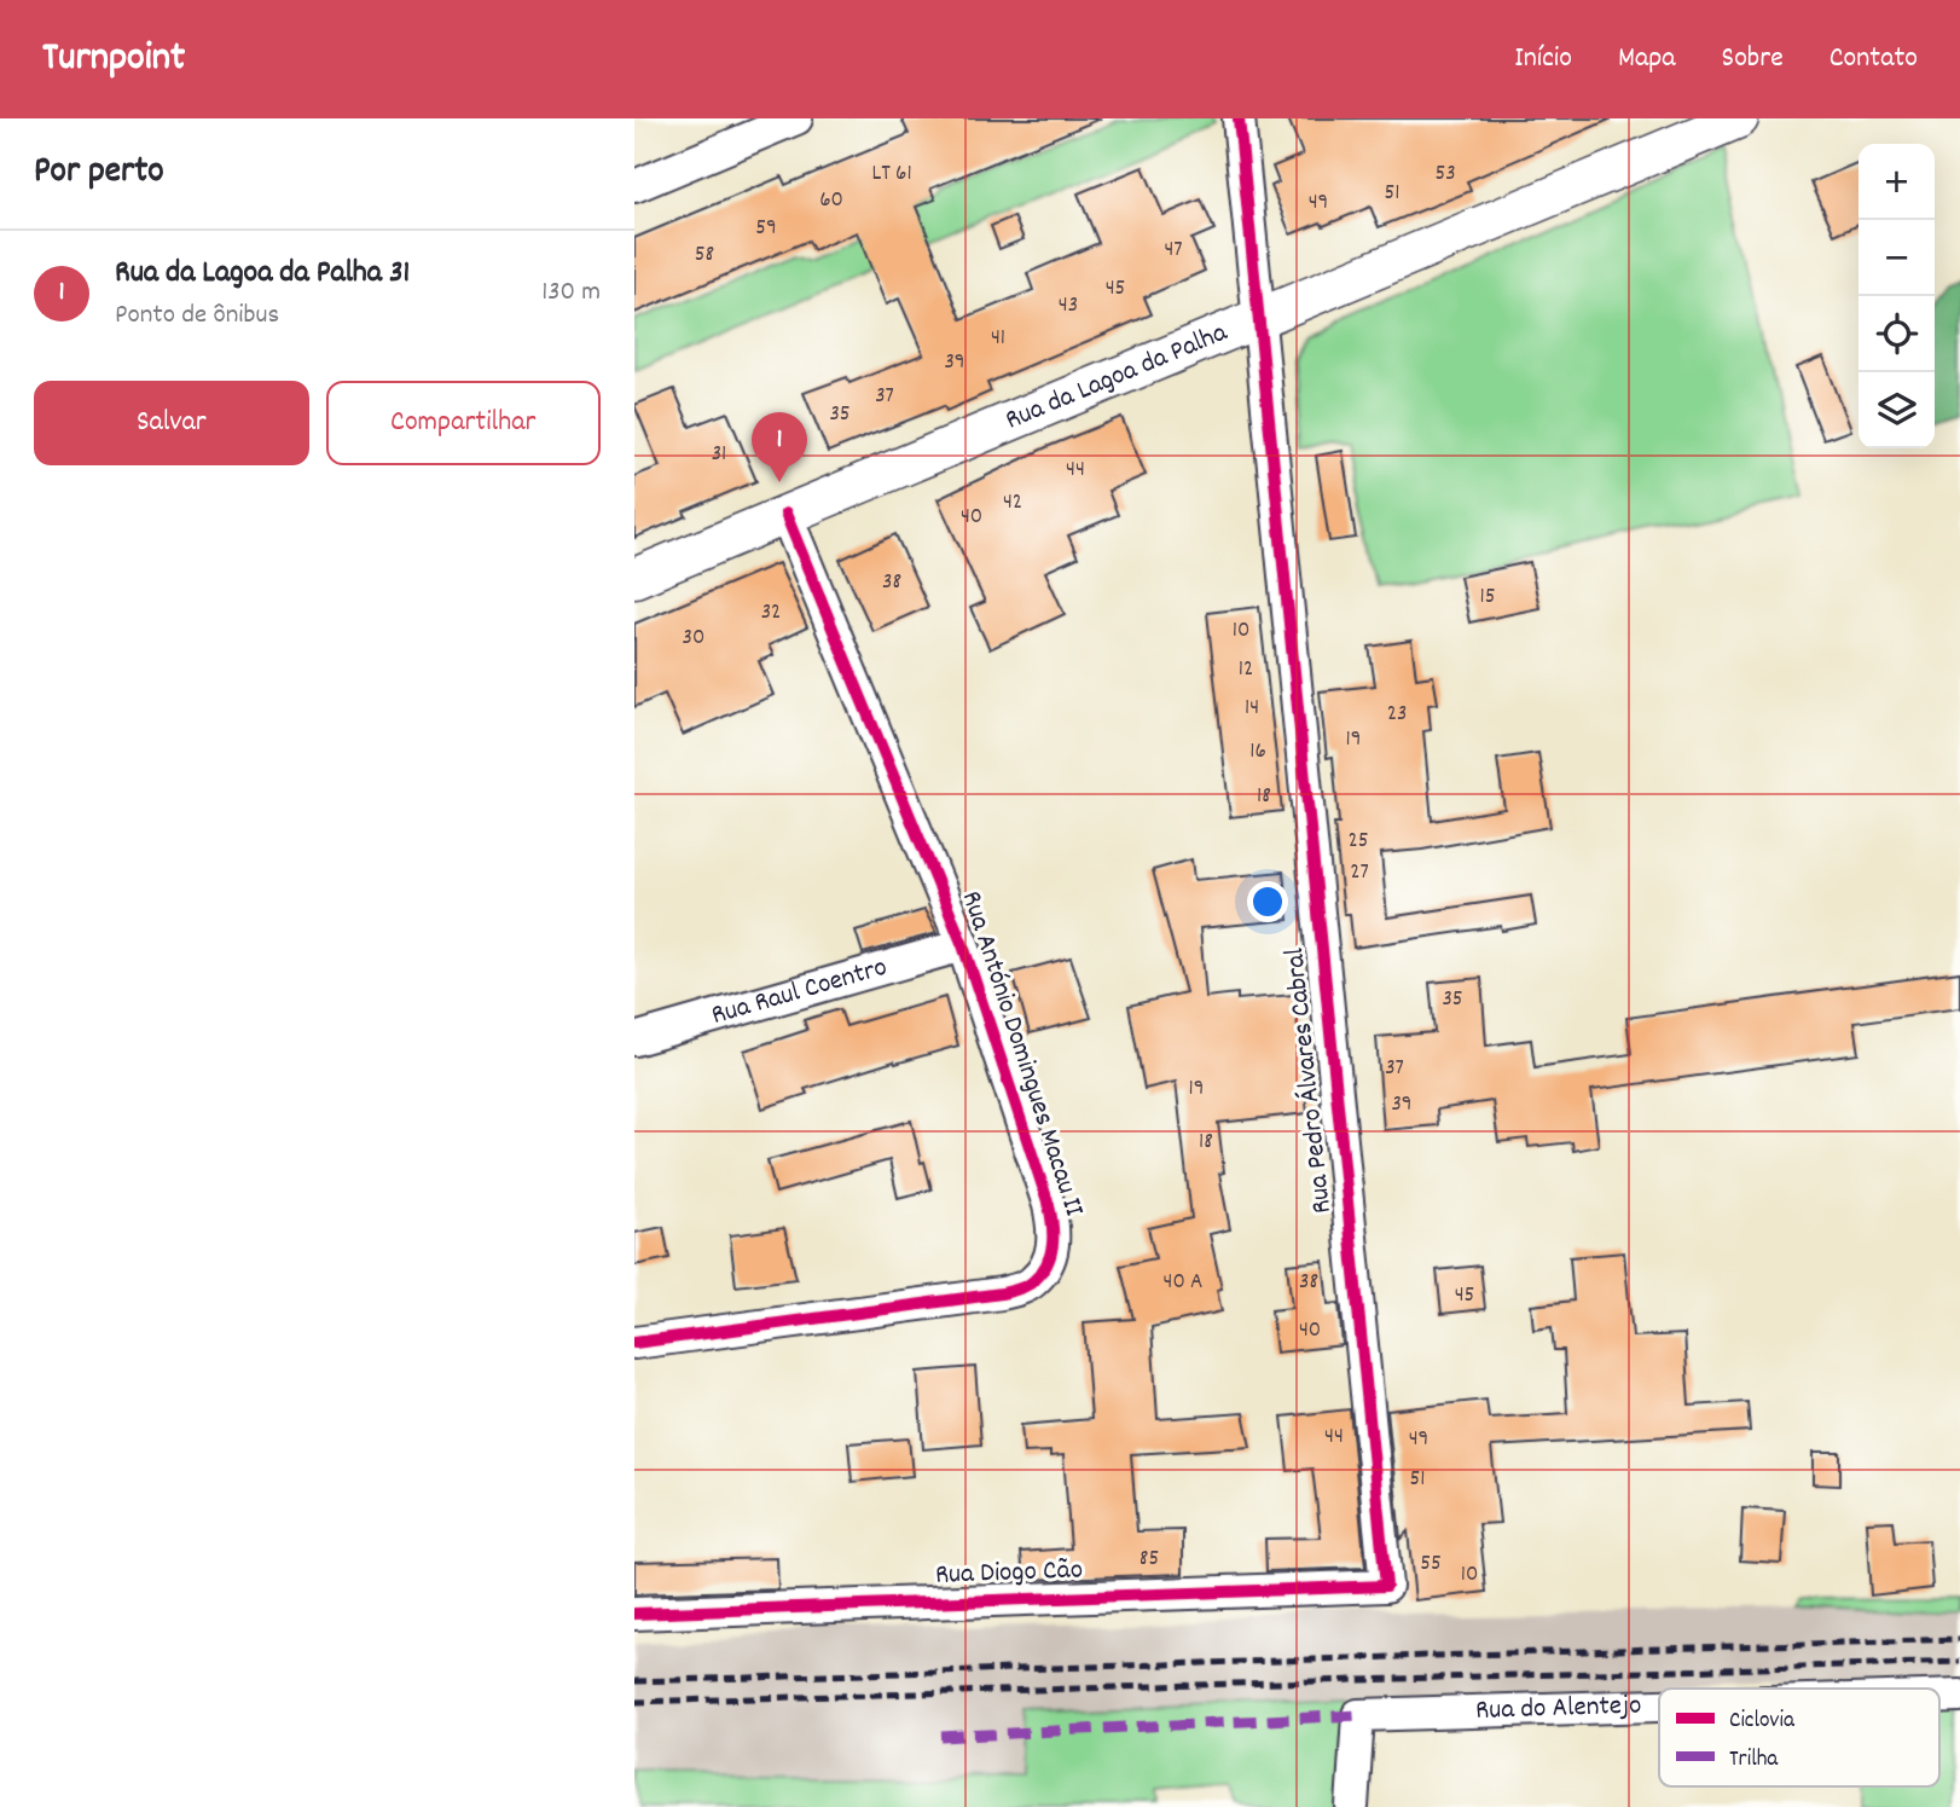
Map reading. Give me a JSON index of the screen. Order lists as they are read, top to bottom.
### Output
{
  "streets": {
    "street": [
      "Rua da Lagoa da Palha",
      "Rua Raul Coentro",
      "Rua António Domingues Macau II",
      "Rua Pedro Álvares Cabral",
      "Rua Diogo Cão",
      "Rua do Alentejo"
    ]
  },
  "crossings": [
    ["Rua da Lagoa da Palha", "Rua António Domingues Macau II"],
    ["Rua da Lagoa da Palha", "Rua Pedro Álvares Cabral"],
    ["Rua Raul Coentro", "Rua António Domingues Macau II"],
    ["Rua Pedro Álvares Cabral", "Rua Diogo Cão"]
  ],
  "house_numbers": [
    "LT 61",
    "53",
    "51",
    "60",
    "49",
    "59",
    "47",
    "58",
    "45",
    "43",
    "41",
    "39",
    "37",
    "35",
    "31",
    "44",
    "42",
    "40",
    "38",
    "15",
    "32",
    "10",
    "30",
    "12",
    "14",
    "23",
    "19",
    "16",
    "18",
    "25",
    "27",
    "35",
    "37",
    "19",
    "39",
    "18",
    "40 A",
    "38",
    "45",
    "40",
    "44",
    "49",
    "51",
    "85",
    "55",
    "10"
  ],
  "legend": ["Ciclovia", "Trilha"],
  "page": {
    "header": "Turnpoint",
    "nav": [
      "Início",
      "Mapa",
      "Sobre",
      "Contato"
    ],
    "heading": "Por perto",
    "map_buttons": ["+", "−"],
    "list": [
      {
        "mark": "1",
        "name": "Rua da Lagoa da Palha 31",
        "note": "Ponto de ônibus",
        "value": "130 m"
      }
    ],
    "buttons": ["Salvar", "Compartilhar"],
    "pins": "1"
  }
}
